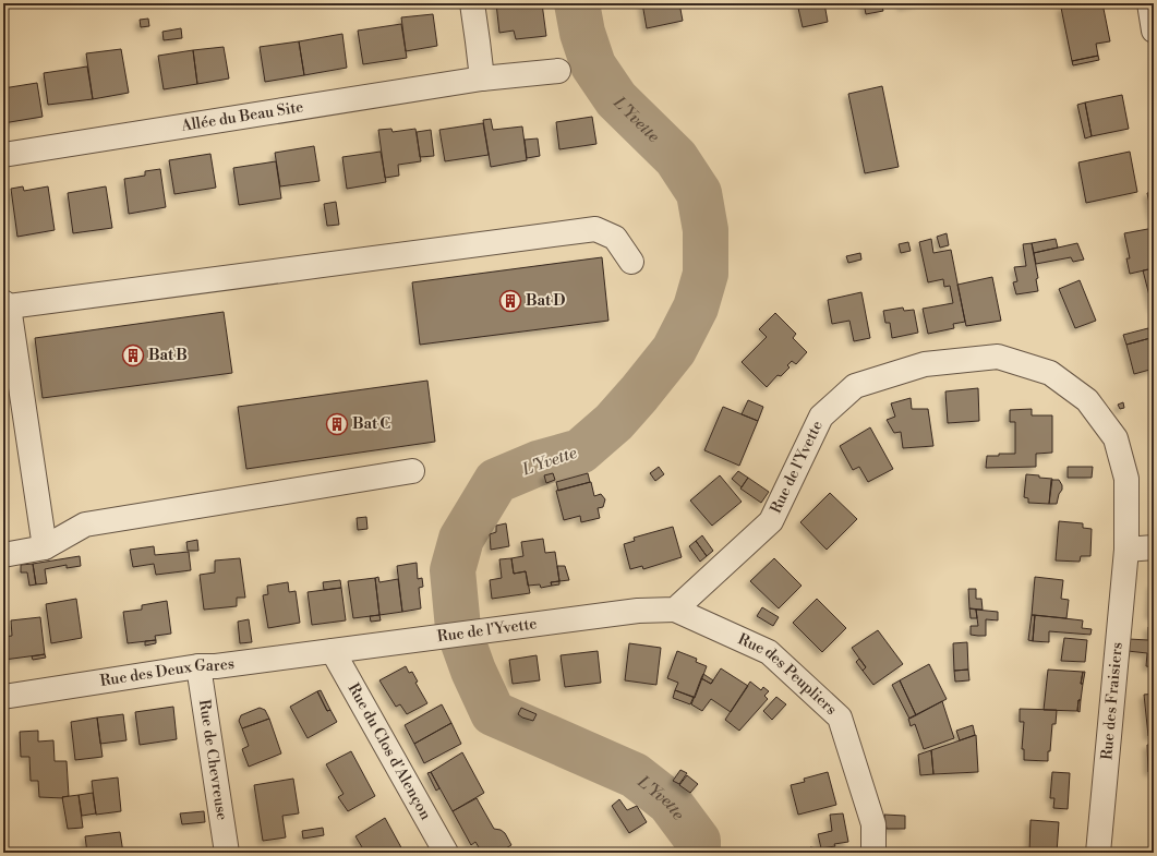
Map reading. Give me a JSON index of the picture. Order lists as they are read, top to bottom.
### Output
{
  "streets": {
    "street": [
      "Allée du Beau Site",
      "Rue de l'Yvette",
      "Rue des Deux Gares",
      "Rue des Peupliers",
      "Rue des Fraisiers",
      "Rue du Clos d'Alençon",
      "Rue de Chevreuse"
    ]
  },
  "crossings": [
    ["Rue de l'Yvette", "Rue des Deux Gares"],
    ["Rue de l'Yvette", "Rue des Peupliers"],
    ["Rue de l'Yvette", "Rue des Fraisiers"],
    ["Rue de l'Yvette", "Rue du Clos d'Alençon"],
    ["Rue des Deux Gares", "Rue du Clos d'Alençon"],
    ["Rue des Deux Gares", "Rue de Chevreuse"]
  ],
  "water": ["L'Yvette"],
  "places": {
    "building": ["Bat D", "Bat B", "Bat C"]
  }
}
